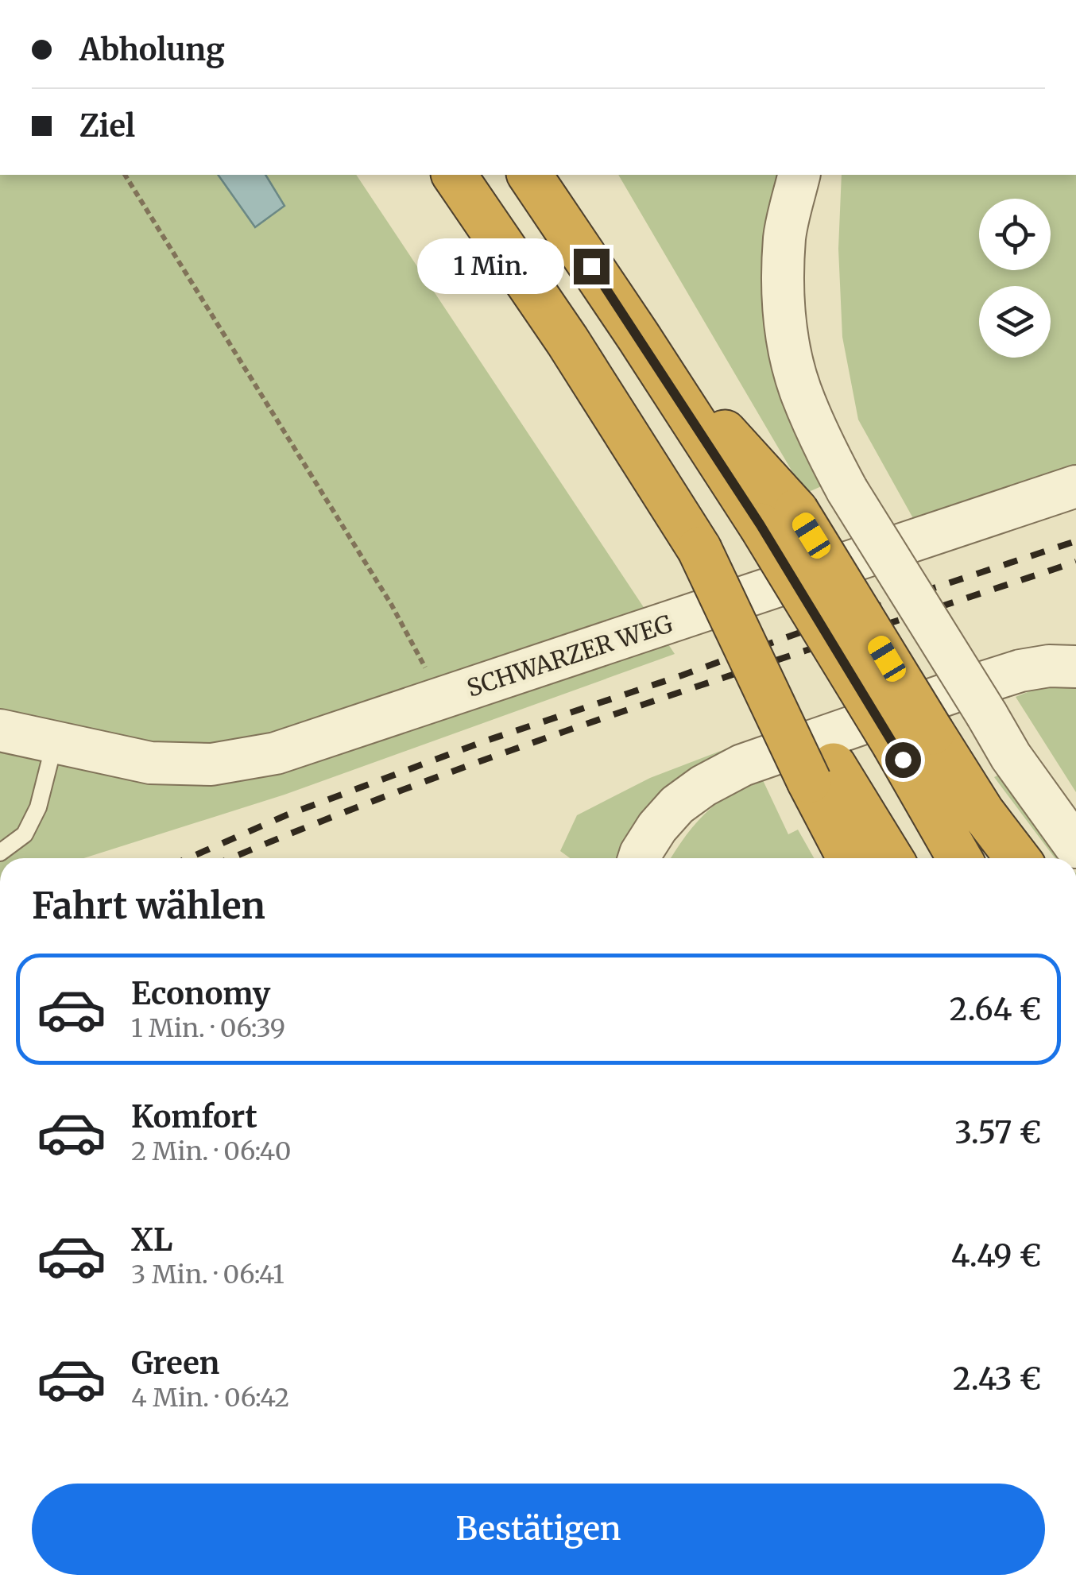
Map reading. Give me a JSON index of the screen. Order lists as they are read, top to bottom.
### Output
{
  "streets": {
    "street": ["SCHWARZER WEG"]
  },
  "page": {
    "banner": ["Abholung", "Ziel"],
    "bubble": "1 Min.",
    "heading": "Fahrt wählen",
    "list": [
      {
        "name": "Economy",
        "note": "1 Min. · 06:39",
        "value": "2.64 €"
      },
      {
        "name": "Komfort",
        "note": "2 Min. · 06:40",
        "value": "3.57 €"
      },
      {
        "name": "XL",
        "note": "3 Min. · 06:41",
        "value": "4.49 €"
      },
      {
        "name": "Green",
        "note": "4 Min. · 06:42",
        "value": "2.43 €"
      }
    ],
    "buttons": "Bestätigen"
  }
}
